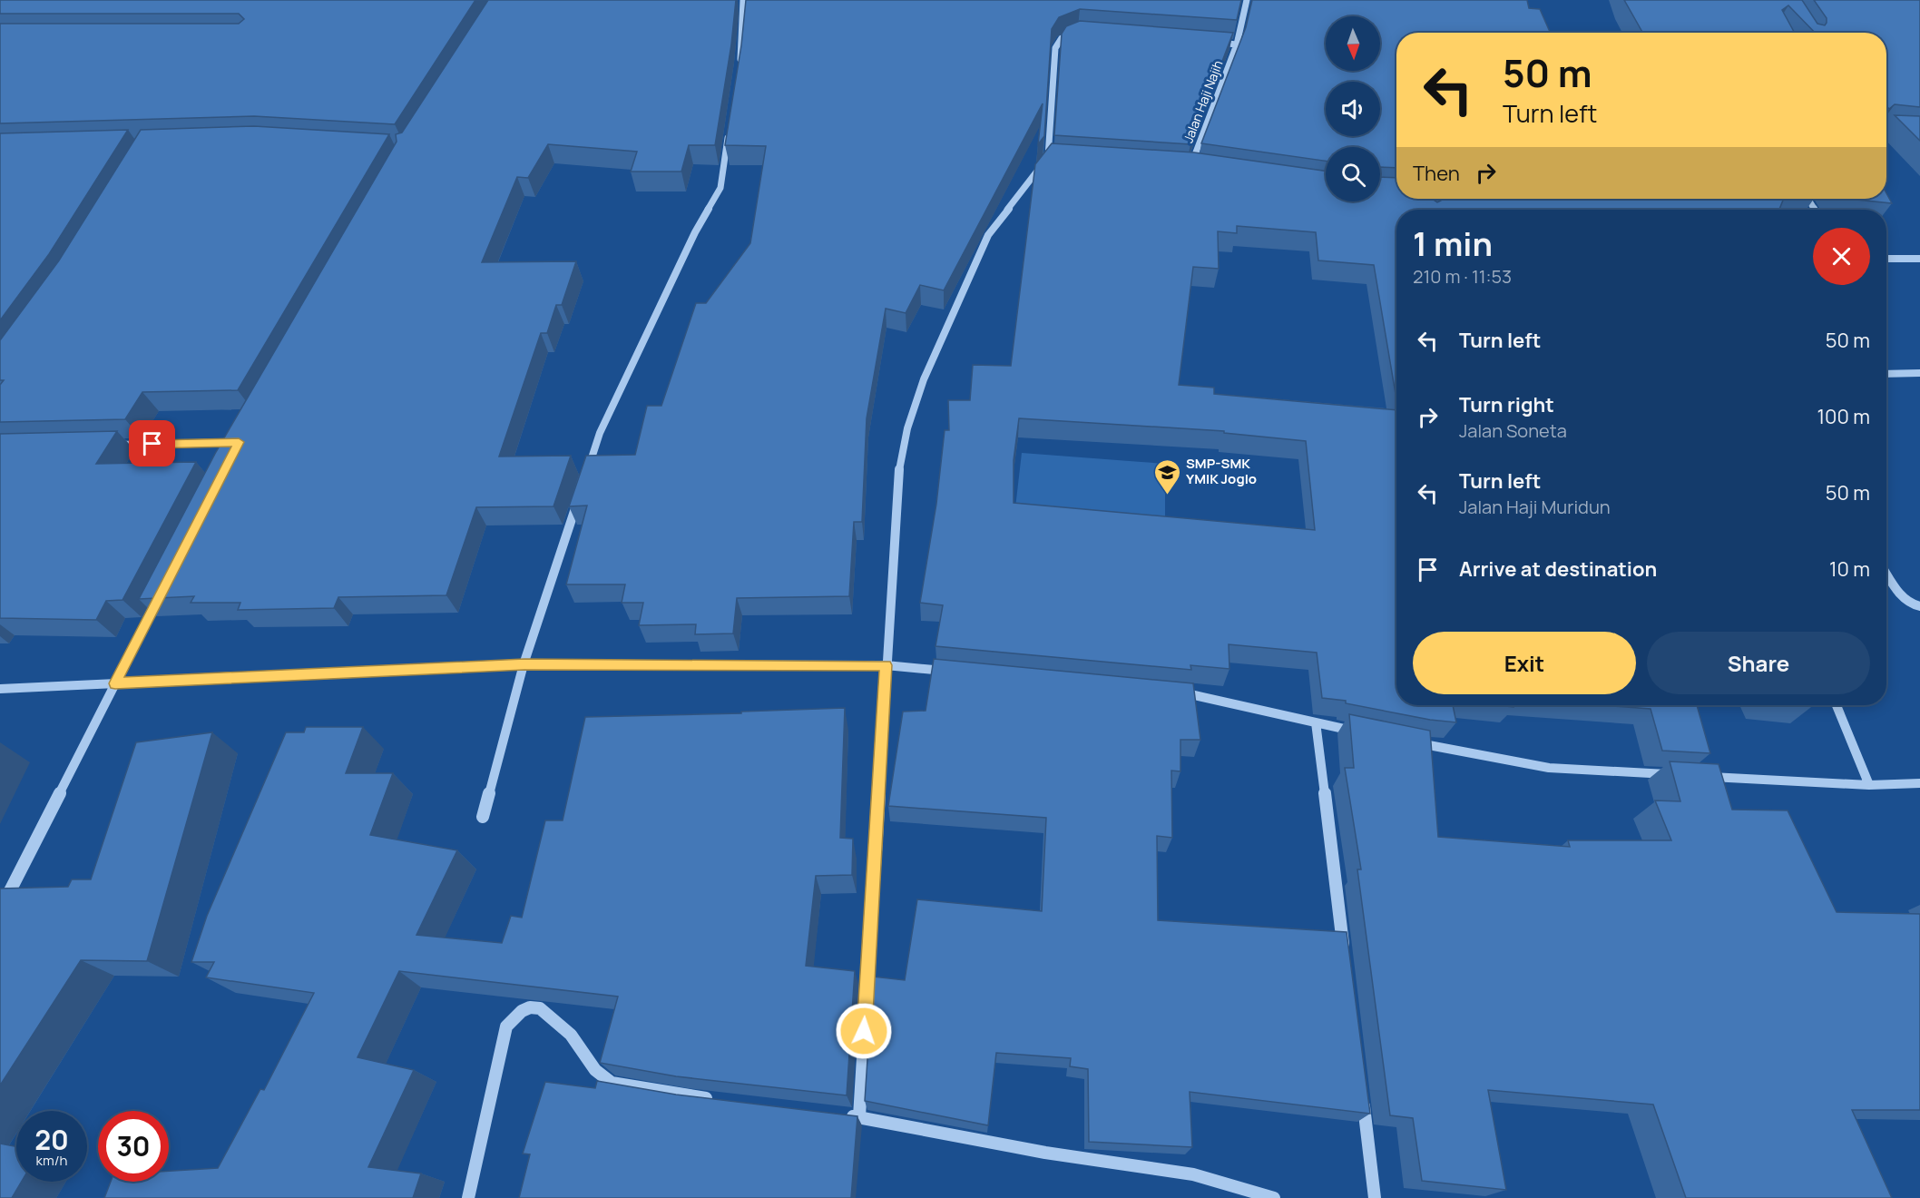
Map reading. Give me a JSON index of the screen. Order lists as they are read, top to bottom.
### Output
{
  "streets": {
    "street": ["Jalan Haji Najih"]
  },
  "places": {
    "school or university": ["SMP-SMK YMIK Joglo"]
  },
  "north": "bottom",
  "page": {
    "turn": ["50 m", "Turn left"],
    "then": "Then",
    "heading": ["1 min", "210 m · 11:53"],
    "list": [
      {
        "name": "Turn left",
        "value": "50 m"
      },
      {
        "name": "Turn right",
        "note": "Jalan Soneta",
        "value": "100 m"
      },
      {
        "name": "Turn left",
        "note": "Jalan Haji Muridun",
        "value": "50 m"
      },
      {
        "name": "Arrive at destination",
        "value": "10 m"
      }
    ],
    "buttons": ["Exit", "Share"],
    "speed": "20 km/h",
    "limit": "30"
  }
}
